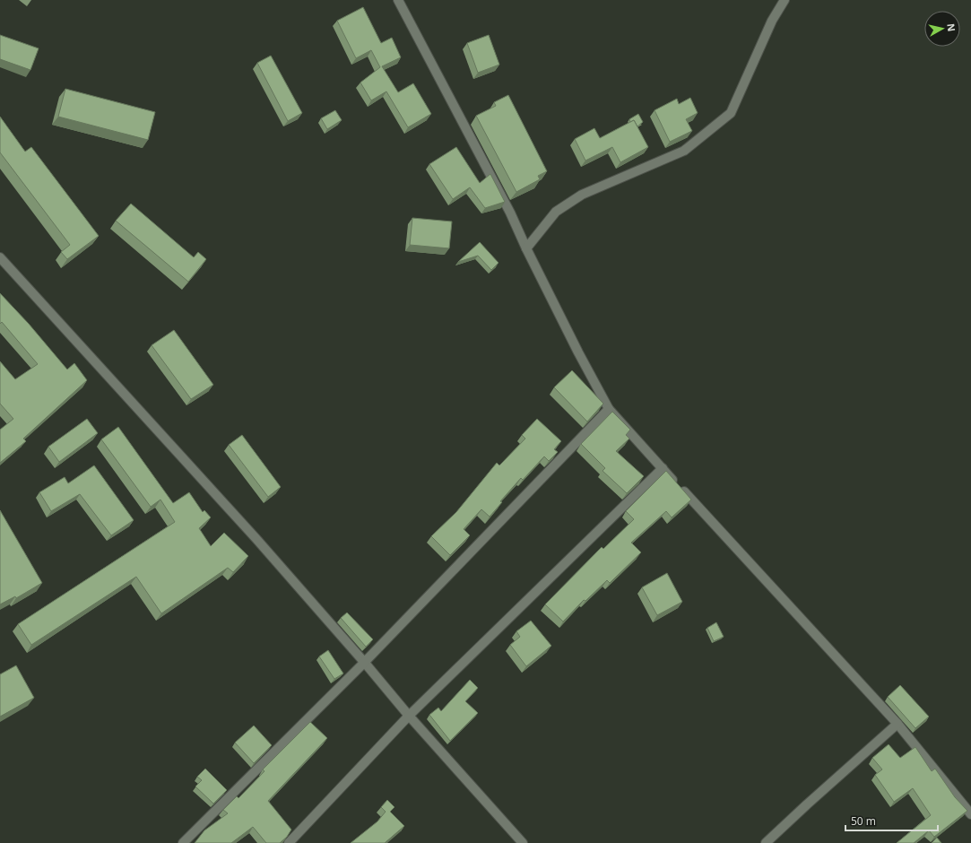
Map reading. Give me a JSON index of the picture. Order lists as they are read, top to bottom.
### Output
{
  "scale_bar": "50 m",
  "north": "right"
}
